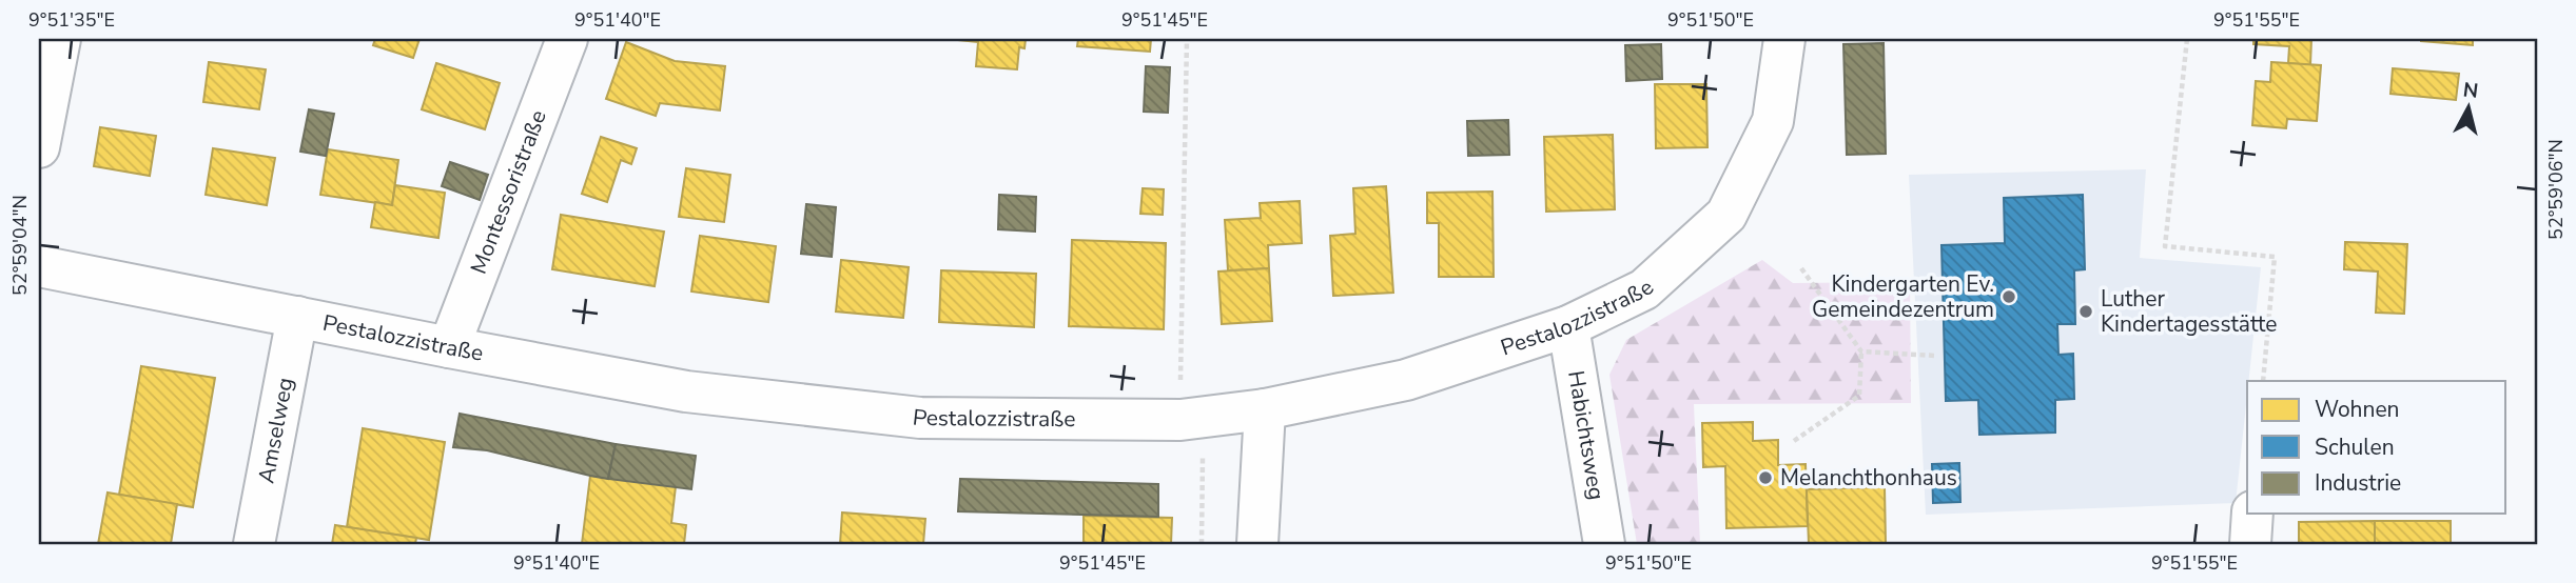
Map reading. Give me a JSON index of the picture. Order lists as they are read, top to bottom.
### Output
{
  "streets": {
    "street": [
      "Montessoristraße",
      "Pestalozzistraße",
      "Amselweg",
      "Habichtsweg"
    ]
  },
  "crossings": [
    ["Montessoristraße", "Pestalozzistraße"],
    ["Pestalozzistraße", "Amselweg"],
    ["Pestalozzistraße", "Habichtsweg"]
  ],
  "places": ["Kindergarten Ev. Gemeindezentrum", "Luther Kindertagesstätte", "Melanchthonhaus"],
  "legend": ["Wohnen", "Schulen", "Industrie"],
  "north": "top",
  "coordinates": [
    "9°51'35\"E",
    "9°51'40\"E",
    "9°51'45\"E",
    "9°51'50\"E",
    "9°51'55\"E",
    "52°59'06\"N",
    "52°59'04\"N"
  ]
}
